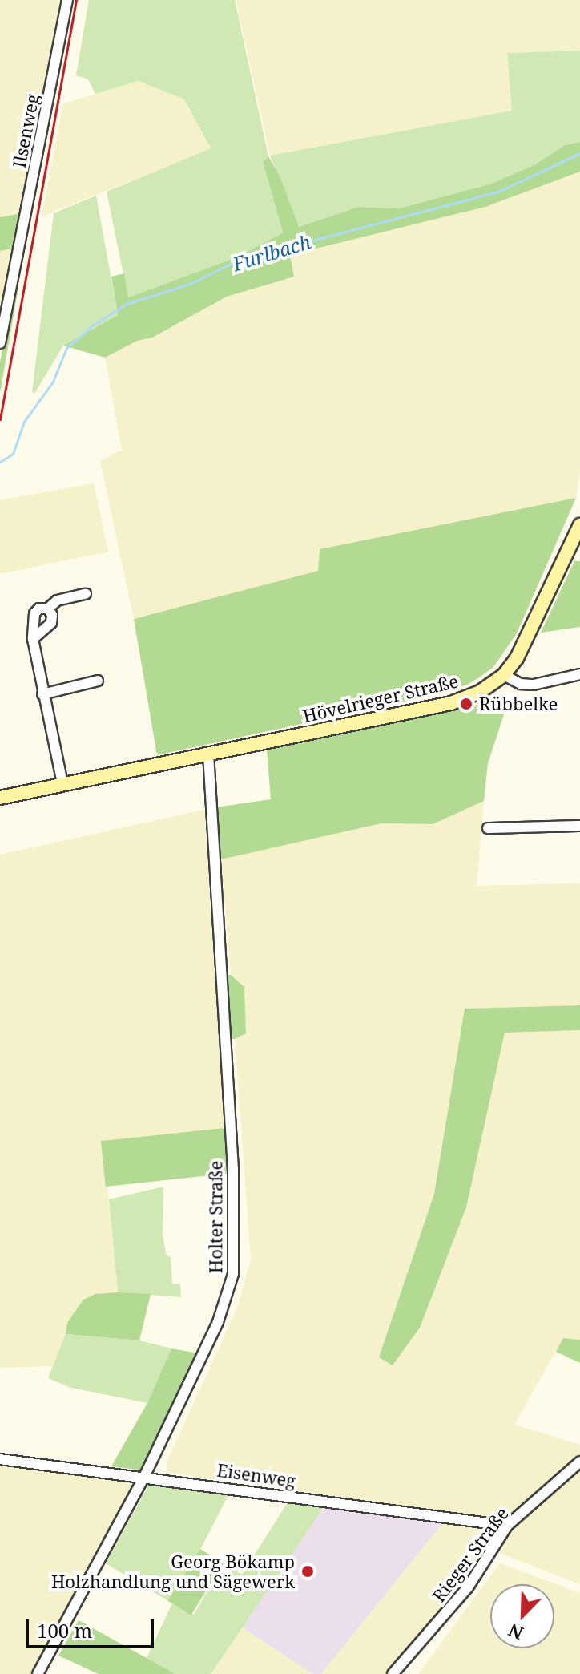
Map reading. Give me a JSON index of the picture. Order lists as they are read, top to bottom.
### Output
{
  "streets": {
    "main road": ["Hövelrieger Straße"],
    "street": [
      "Ilsenweg",
      "Holter Straße",
      "Eisenweg",
      "Rieger Straße"
    ]
  },
  "crossings": [
    ["Hövelrieger Straße", "Holter Straße"],
    ["Holter Straße", "Eisenweg"],
    ["Eisenweg", "Rieger Straße"]
  ],
  "water": ["Furlbach"],
  "places": ["Rübbelke", "Georg Bökamp Holzhandlung und Sägewerk"],
  "scale_bar": "100 m",
  "north": "bottom left"
}
